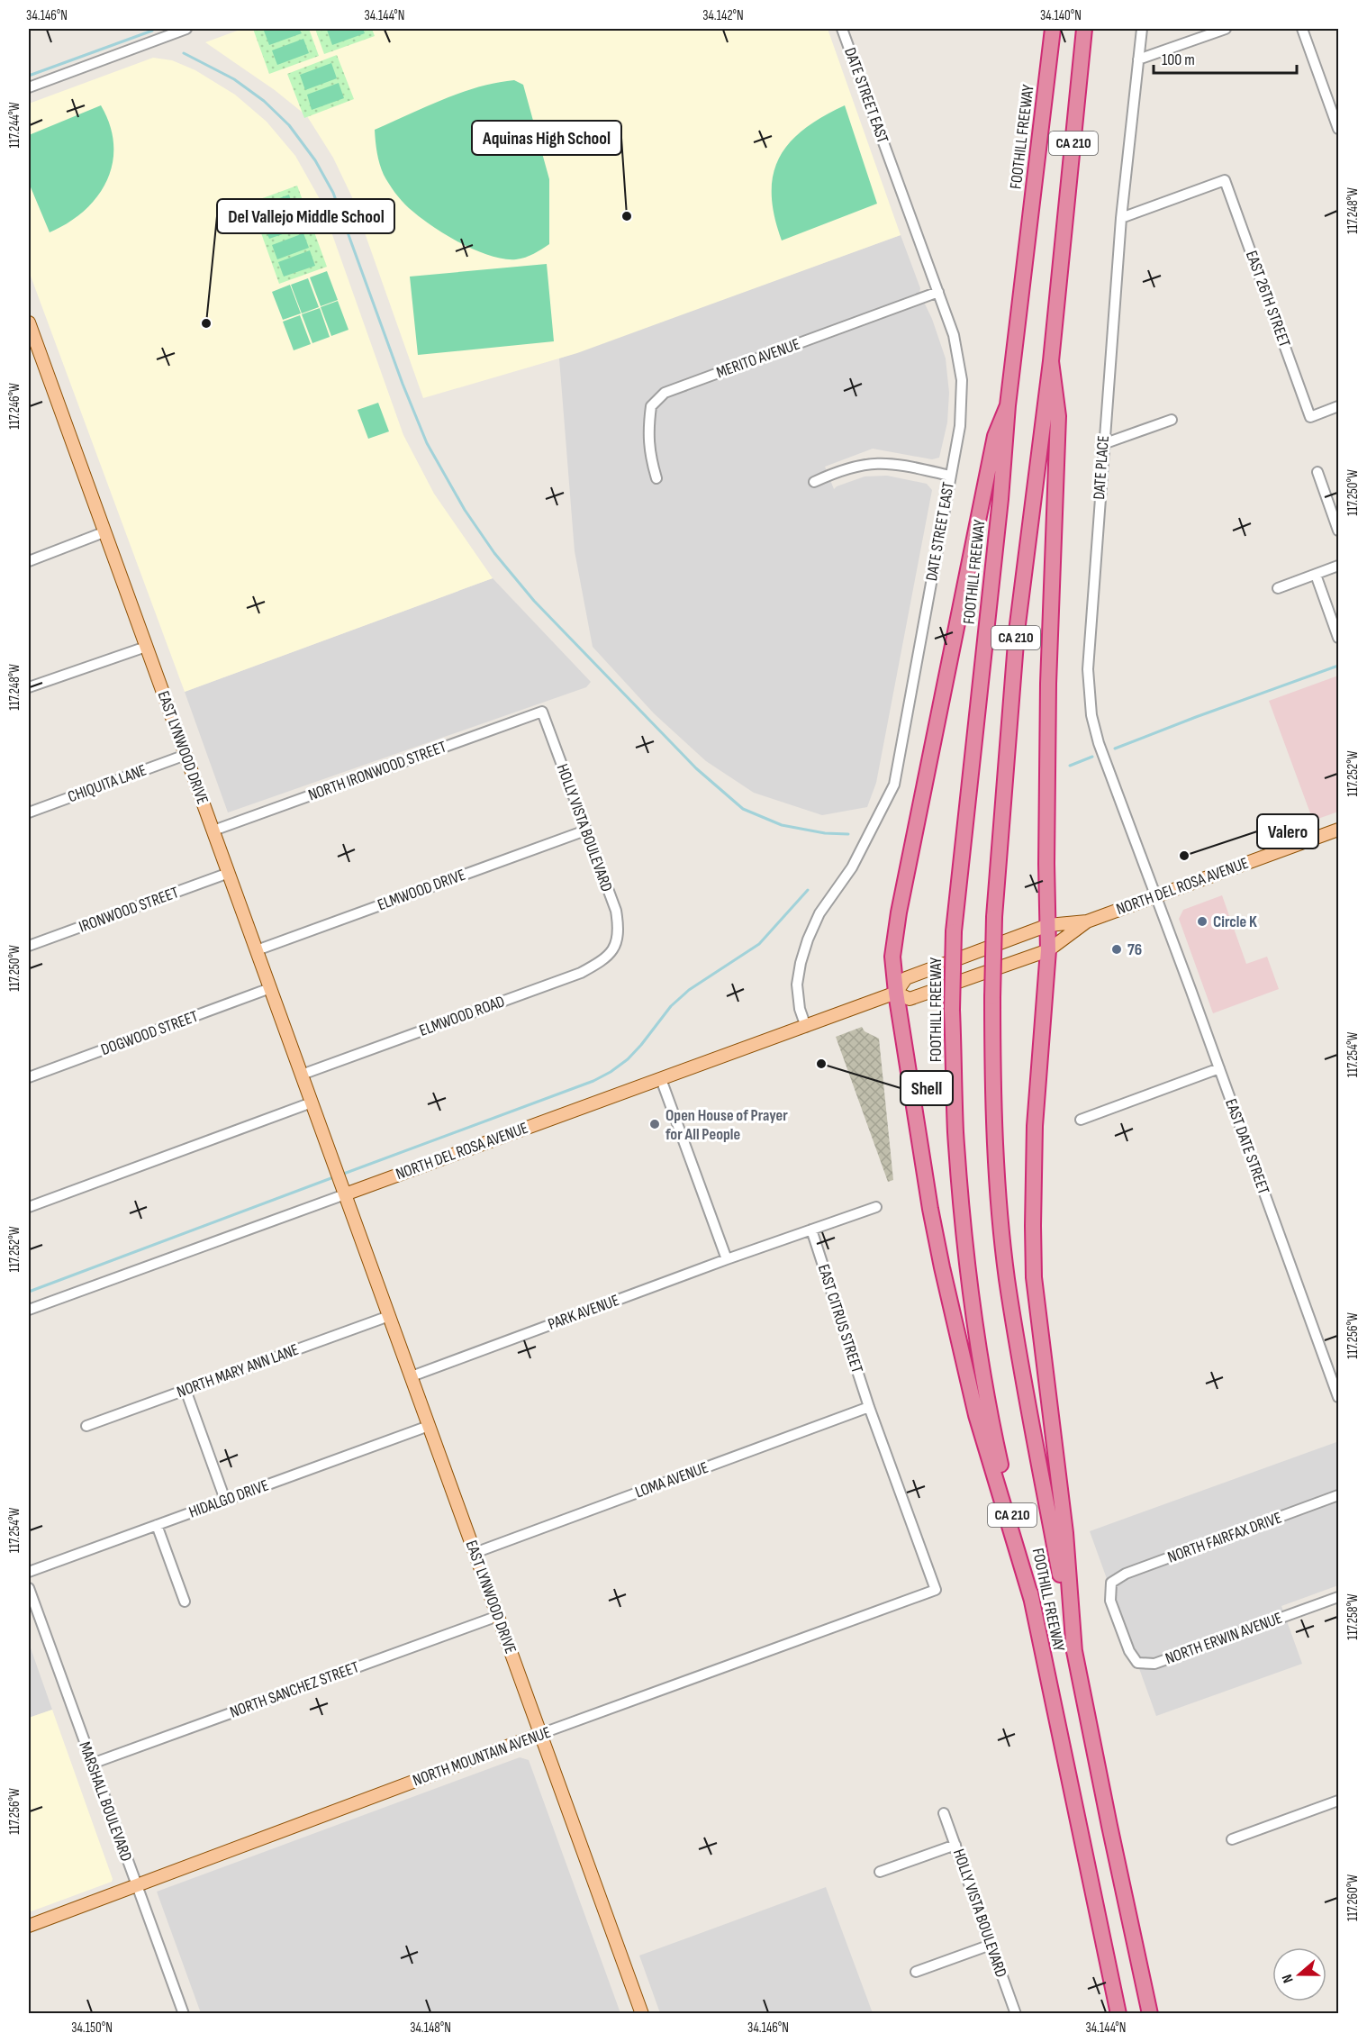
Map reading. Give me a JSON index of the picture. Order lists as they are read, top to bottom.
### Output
{
  "streets": {
    "highway": ["FOOTHILL FREEWAY", "CA 210"],
    "main road": ["EAST LYNWOOD DRIVE", "NORTH DEL ROSA AVENUE", "NORTH MOUNTAIN AVENUE"],
    "street": [
      "DATE STREET EAST",
      "EAST 26TH STREET",
      "MERITO AVENUE",
      "DATE PLACE",
      "NORTH IRONWOOD STREET",
      "CHIQUITA LANE",
      "HOLLY VISTA BOULEVARD",
      "ELMWOOD DRIVE",
      "IRONWOOD STREET",
      "ELMWOOD ROAD",
      "DOGWOOD STREET",
      "EAST DATE STREET",
      "PARK AVENUE",
      "EAST CITRUS STREET",
      "NORTH MARY ANN LANE",
      "LOMA AVENUE",
      "HIDALGO DRIVE",
      "NORTH FAIRFAX DRIVE",
      "NORTH ERWIN AVENUE",
      "NORTH SANCHEZ STREET",
      "MARSHALL BOULEVARD"
    ]
  },
  "crossings": [
    ["DATE STREET EAST", "MERITO AVENUE"],
    ["DATE STREET EAST", "NORTH DEL ROSA AVENUE"],
    ["EAST 26TH STREET", "DATE PLACE"],
    ["DATE PLACE", "NORTH DEL ROSA AVENUE"],
    ["DATE PLACE", "EAST DATE STREET"],
    ["EAST LYNWOOD DRIVE", "NORTH IRONWOOD STREET"],
    ["EAST LYNWOOD DRIVE", "CHIQUITA LANE"],
    ["EAST LYNWOOD DRIVE", "NORTH DEL ROSA AVENUE"],
    ["EAST LYNWOOD DRIVE", "ELMWOOD DRIVE"],
    ["EAST LYNWOOD DRIVE", "IRONWOOD STREET"],
    ["EAST LYNWOOD DRIVE", "ELMWOOD ROAD"],
    ["EAST LYNWOOD DRIVE", "DOGWOOD STREET"],
    ["EAST LYNWOOD DRIVE", "PARK AVENUE"],
    ["EAST LYNWOOD DRIVE", "NORTH MARY ANN LANE"],
    ["EAST LYNWOOD DRIVE", "LOMA AVENUE"],
    ["EAST LYNWOOD DRIVE", "HIDALGO DRIVE"],
    ["EAST LYNWOOD DRIVE", "NORTH SANCHEZ STREET"],
    ["EAST LYNWOOD DRIVE", "NORTH MOUNTAIN AVENUE"],
    ["NORTH IRONWOOD STREET", "HOLLY VISTA BOULEVARD"],
    ["HOLLY VISTA BOULEVARD", "ELMWOOD DRIVE"],
    ["HOLLY VISTA BOULEVARD", "ELMWOOD ROAD"],
    ["NORTH DEL ROSA AVENUE", "EAST DATE STREET"],
    ["PARK AVENUE", "EAST CITRUS STREET"],
    ["EAST CITRUS STREET", "LOMA AVENUE"],
    ["EAST CITRUS STREET", "NORTH MOUNTAIN AVENUE"],
    ["NORTH FAIRFAX DRIVE", "NORTH ERWIN AVENUE"],
    ["NORTH SANCHEZ STREET", "MARSHALL BOULEVARD"],
    ["NORTH MOUNTAIN AVENUE", "MARSHALL BOULEVARD"]
  ],
  "places": [
    "Aquinas High School",
    "Del Vallejo Middle School",
    "Valero",
    "Circle K",
    "76",
    "Shell",
    "Open House of Prayer for All People"
  ],
  "scale_bar": "100 m",
  "north": "left",
  "coordinates": [
    "34.146°N",
    "34.144°N",
    "34.142°N",
    "34.140°N",
    "117.244°W",
    "117.248°W",
    "117.246°W",
    "117.250°W",
    "117.252°W",
    "117.254°W",
    "117.256°W",
    "117.258°W",
    "117.260°W",
    "34.150°N",
    "34.148°N"
  ]
}
